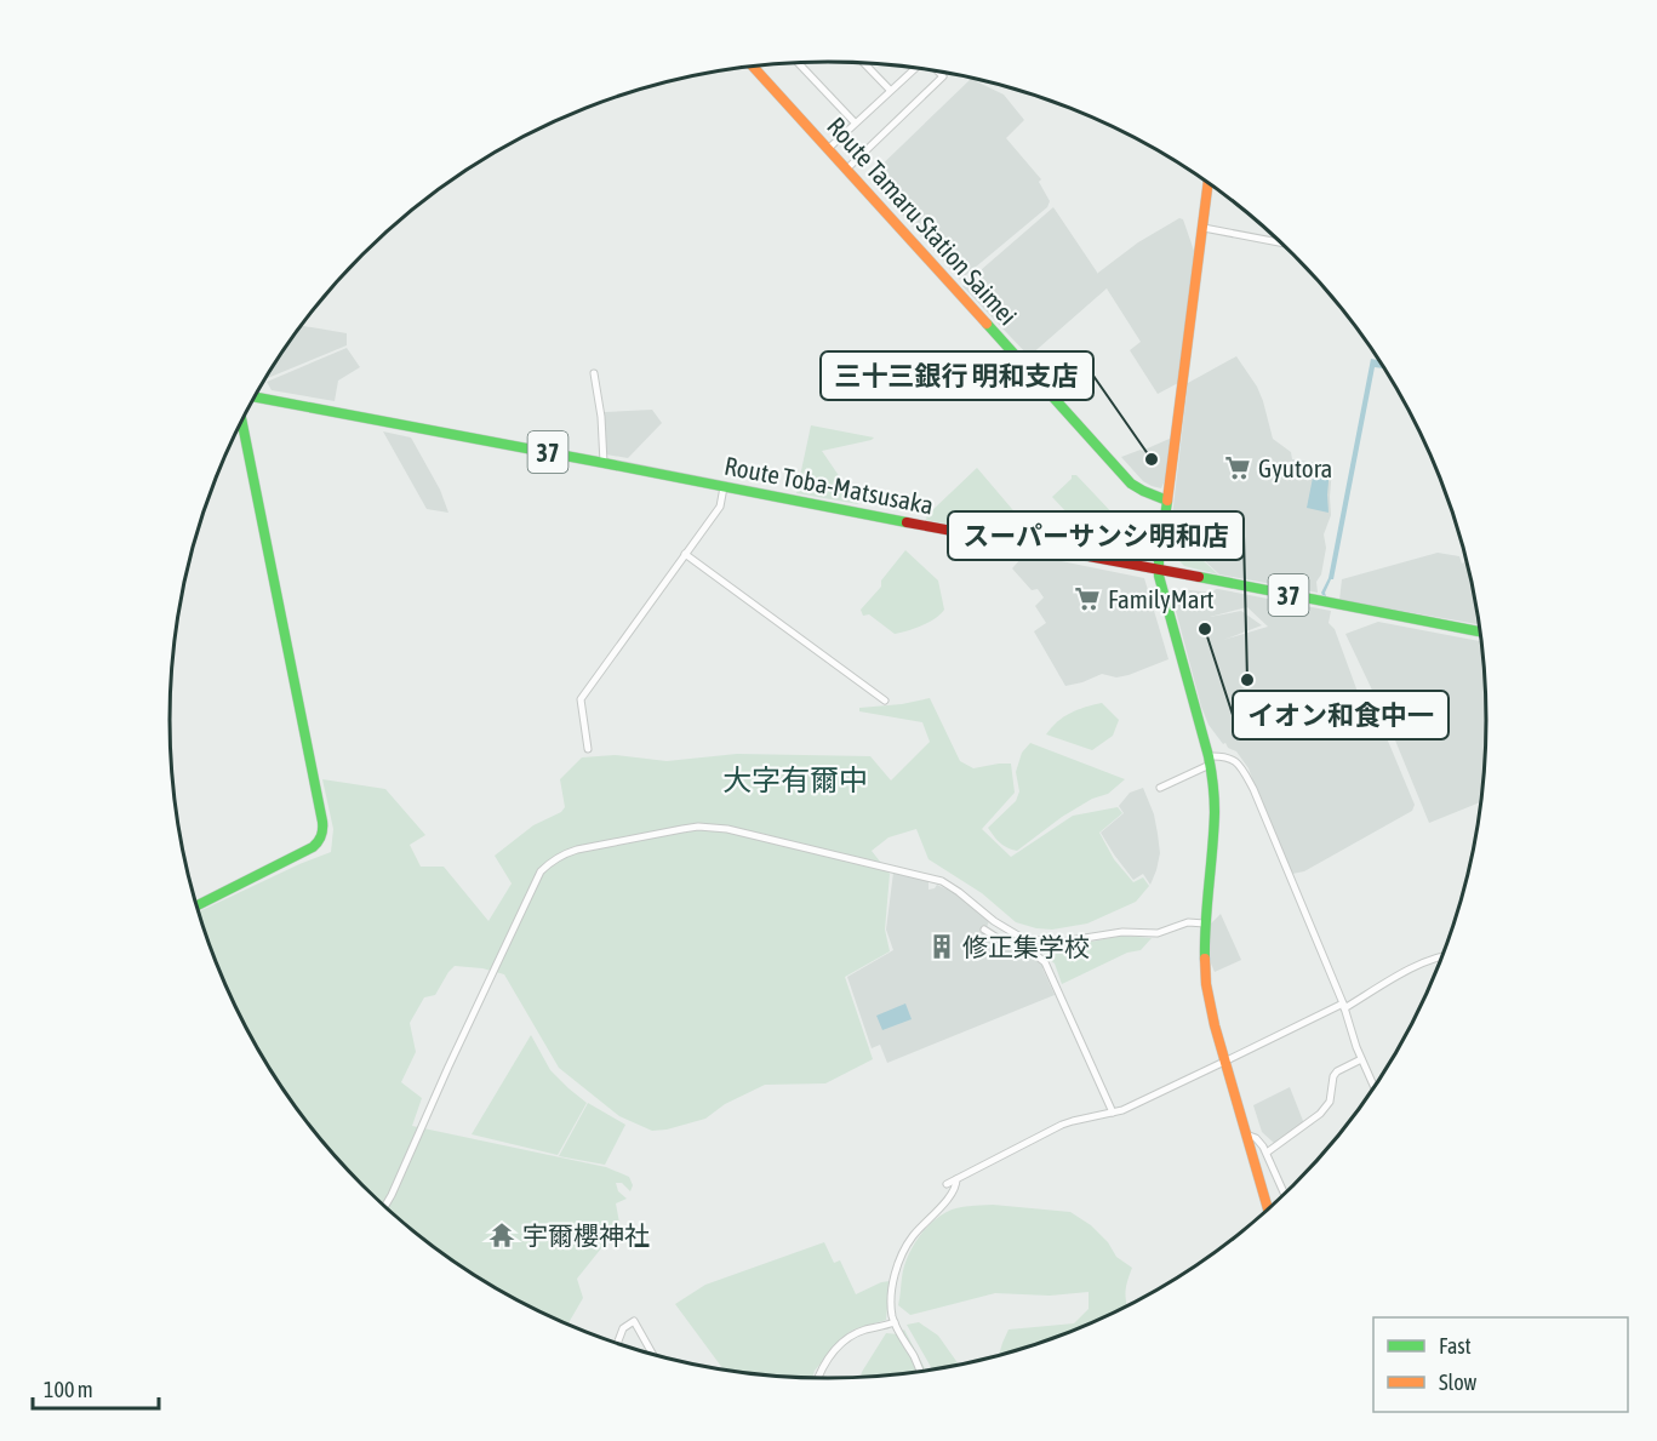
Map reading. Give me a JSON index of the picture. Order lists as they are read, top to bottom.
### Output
{
  "streets": {
    "main road": ["Route Tamaru Station Saimei", "37", "Route Toba-Matsusaka"]
  },
  "districts": ["大字有爾中"],
  "places": {
    "other": ["三十三銀行 明和支店", "イオン和食中一", "スーパーサンシ明和店"],
    "supermarket": ["Gyutora", "FamilyMart"],
    "building": ["修正集学校"],
    "temple": ["宇爾櫻神社"]
  },
  "legend": ["Fast", "Slow"],
  "scale_bar": "100 m"
}
